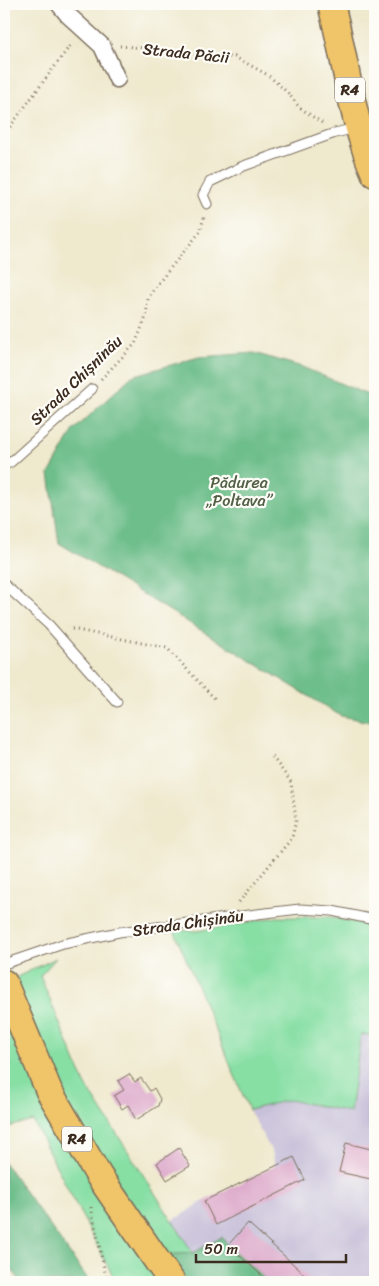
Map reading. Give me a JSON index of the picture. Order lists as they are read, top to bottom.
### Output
{
  "streets": {
    "main road": ["R4"],
    "lane": ["Strada Chișninău", "Strada Chișinău"],
    "path": ["Strada Păcii"]
  },
  "crossings": [
    ["Strada Păcii", "R4"]
  ],
  "parks": ["Pădurea „Poltava”"],
  "scale_bar": "50 m"
}
